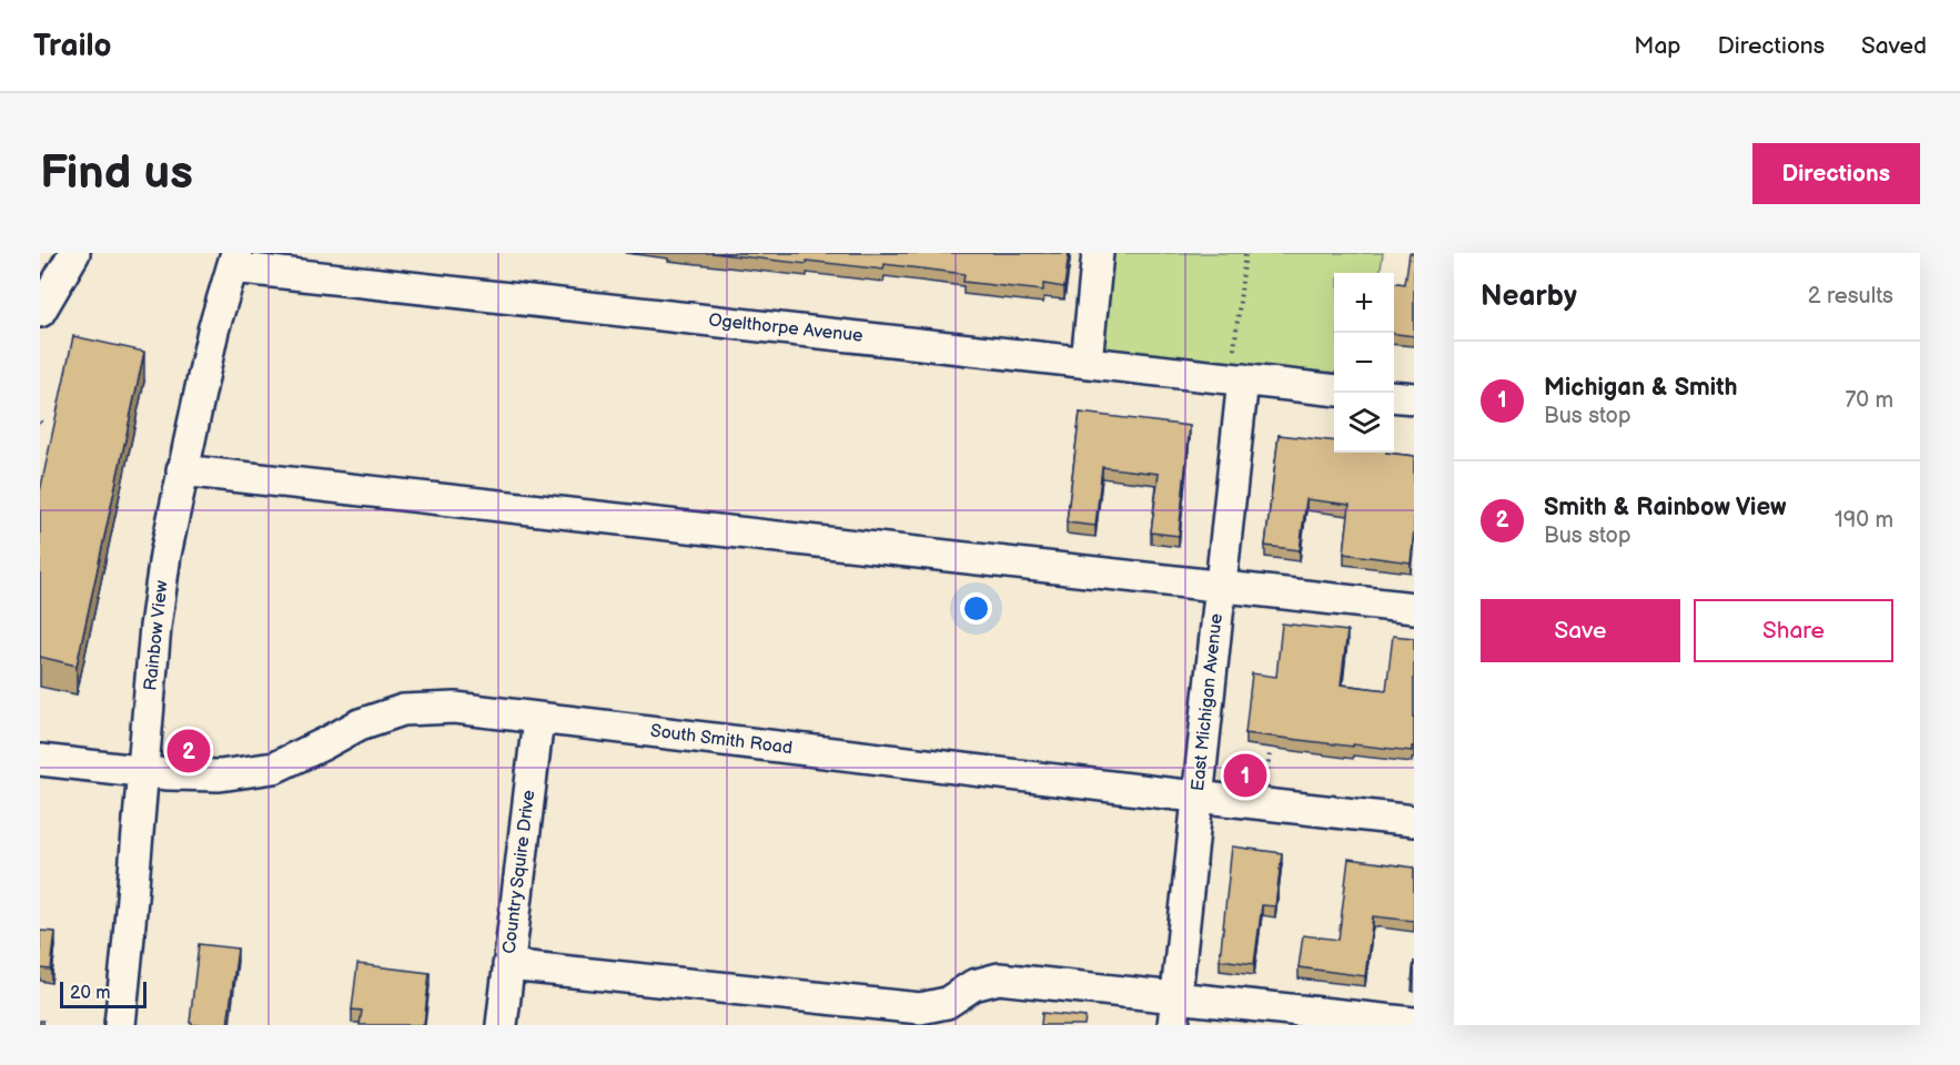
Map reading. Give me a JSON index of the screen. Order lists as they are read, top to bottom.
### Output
{
  "streets": {
    "street": [
      "Ogelthorpe Avenue",
      "Rainbow View",
      "East Michigan Avenue",
      "South Smith Road",
      "Country Squire Drive"
    ]
  },
  "crossings": [
    ["Ogelthorpe Avenue", "Rainbow View"],
    ["Ogelthorpe Avenue", "East Michigan Avenue"],
    ["Rainbow View", "South Smith Road"],
    ["East Michigan Avenue", "South Smith Road"],
    ["South Smith Road", "Country Squire Drive"]
  ],
  "scale_bar": "20 m",
  "page": {
    "header": "Trailo",
    "nav": ["Map", "Directions", "Saved"],
    "buttons": [
      "Directions",
      ["Save", "Share"]
    ],
    "title": "Find us",
    "heading": ["Nearby", "2 results"],
    "map_buttons": ["+", "−"],
    "list": [
      {
        "mark": "1",
        "name": "Michigan & Smith",
        "note": "Bus stop",
        "value": "70 m"
      },
      {
        "mark": "2",
        "name": "Smith & Rainbow View",
        "note": "Bus stop",
        "value": "190 m"
      }
    ],
    "pins": ["2", "1"],
    "scale": "20 m"
  }
}
